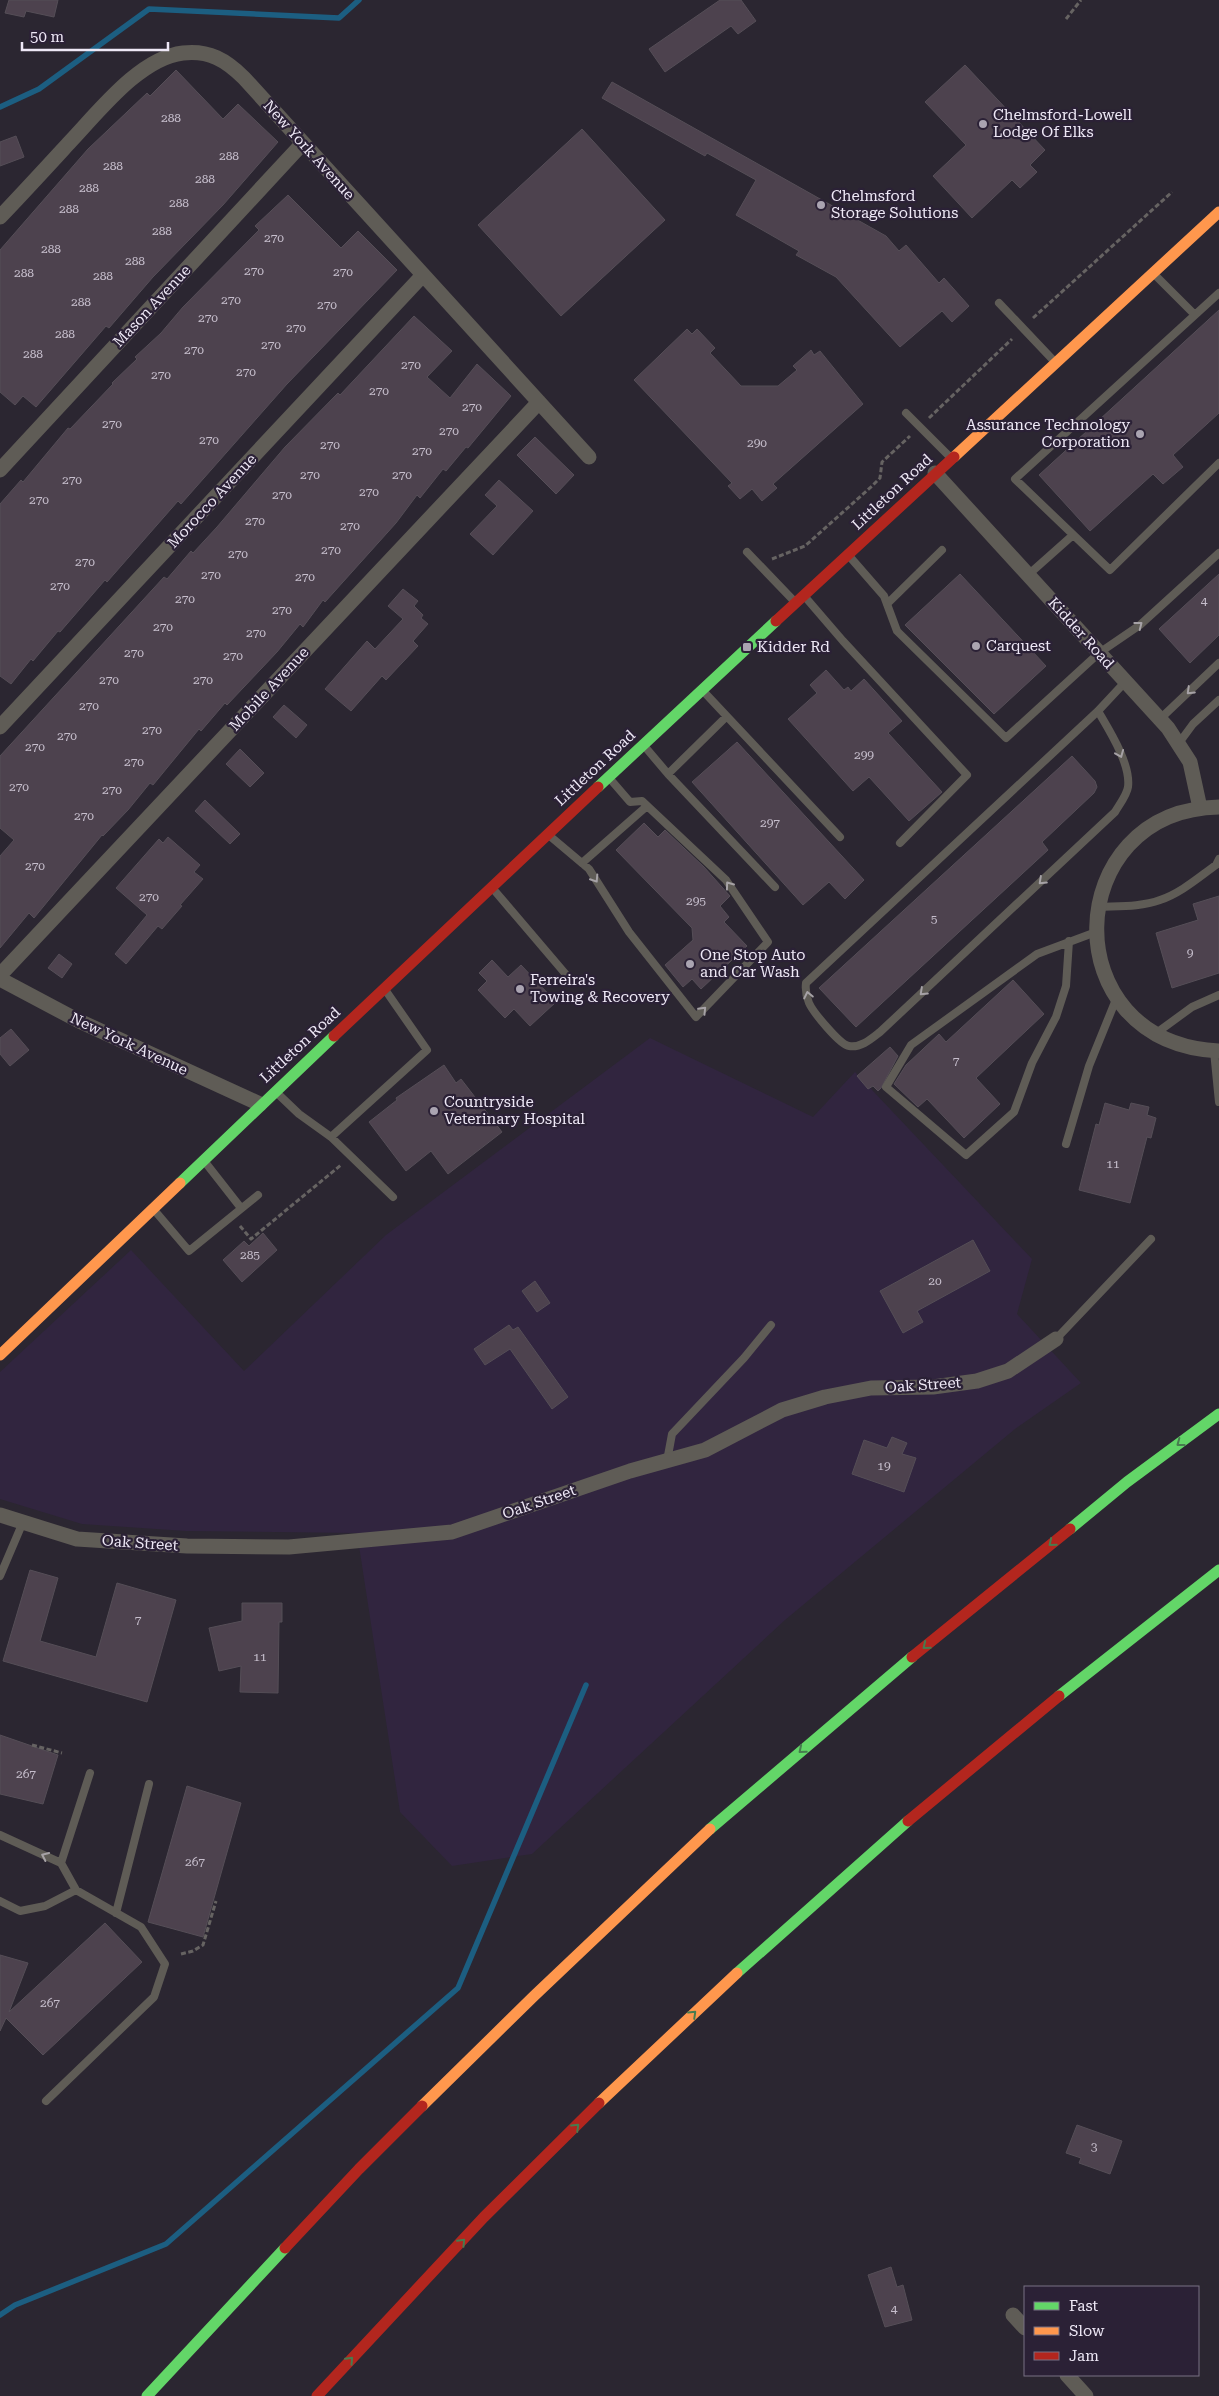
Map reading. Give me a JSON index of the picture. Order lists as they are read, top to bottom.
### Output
{
  "streets": {
    "main road": ["Littleton Road"],
    "street": [
      "New York Avenue",
      "Mason Avenue",
      "Morocco Avenue",
      "Kidder Road",
      "Mobile Avenue",
      "Oak Street"
    ]
  },
  "crossings": [
    ["New York Avenue", "Mason Avenue"],
    ["New York Avenue", "Littleton Road"],
    ["New York Avenue", "Morocco Avenue"],
    ["New York Avenue", "Mobile Avenue"],
    ["Littleton Road", "Kidder Road"]
  ],
  "places": {
    "other": [
      "Chelmsford-Lowell Lodge Of Elks",
      "Chelmsford Storage Solutions",
      "Assurance Technology Corporation",
      "Carquest",
      "One Stop Auto and Car Wash",
      "Ferreira's Towing & Recovery",
      "Countryside Veterinary Hospital"
    ],
    "transit": ["Kidder Rd"]
  },
  "house_numbers": [
    "288",
    "288",
    "288",
    "288",
    "288",
    "288",
    "288",
    "288",
    "270",
    "288",
    "288",
    "270",
    "270",
    "288",
    "288",
    "270",
    "288",
    "270",
    "270",
    "270",
    "288",
    "270",
    "270",
    "288",
    "270",
    "270",
    "270",
    "270",
    "270",
    "270",
    "270",
    "270",
    "290",
    "270",
    "270",
    "270",
    "270",
    "270",
    "270",
    "270",
    "270",
    "270",
    "270",
    "270",
    "270",
    "270",
    "270",
    "270",
    "270",
    "270",
    "4",
    "270",
    "270",
    "270",
    "270",
    "270",
    "270",
    "270",
    "270",
    "270",
    "270",
    "270",
    "299",
    "270",
    "270",
    "270",
    "270",
    "297",
    "270",
    "270",
    "295",
    "5",
    "9",
    "7",
    "11",
    "285",
    "20",
    "19",
    "7",
    "11",
    "267",
    "267",
    "267",
    "3",
    "4"
  ],
  "legend": ["Fast", "Slow", "Jam"],
  "scale_bar": "50 m"
}
